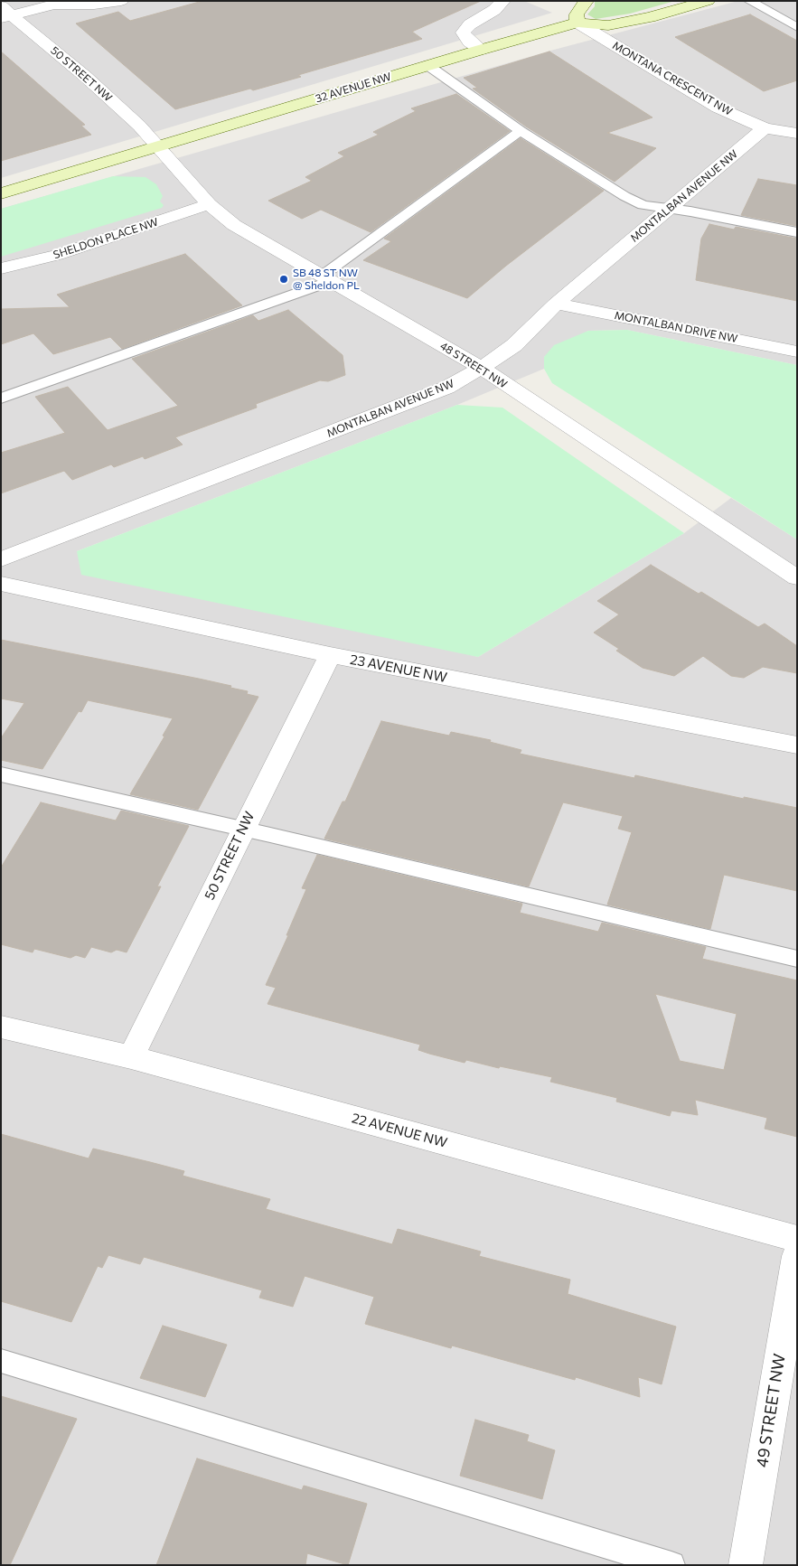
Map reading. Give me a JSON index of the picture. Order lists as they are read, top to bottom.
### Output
{
  "streets": {
    "street": [
      "50 STREET NW",
      "MONTANA CRESCENT NW",
      "32 AVENUE NW",
      "MONTALBAN AVENUE NW",
      "SHELDON PLACE NW",
      "MONTALBAN DRIVE NW",
      "48 STREET NW",
      "23 AVENUE NW",
      "22 AVENUE NW",
      "49 STREET NW"
    ]
  },
  "crossings": [
    ["50 STREET NW", "32 AVENUE NW"],
    ["50 STREET NW", "48 STREET NW"],
    ["50 STREET NW", "23 AVENUE NW"],
    ["50 STREET NW", "22 AVENUE NW"],
    ["MONTANA CRESCENT NW", "32 AVENUE NW"],
    ["MONTANA CRESCENT NW", "MONTALBAN AVENUE NW"],
    ["32 AVENUE NW", "48 STREET NW"],
    ["MONTALBAN AVENUE NW", "MONTALBAN DRIVE NW"],
    ["MONTALBAN AVENUE NW", "48 STREET NW"],
    ["SHELDON PLACE NW", "48 STREET NW"]
  ],
  "places": ["SB 48 ST NW @ Sheldon PL"]
}
